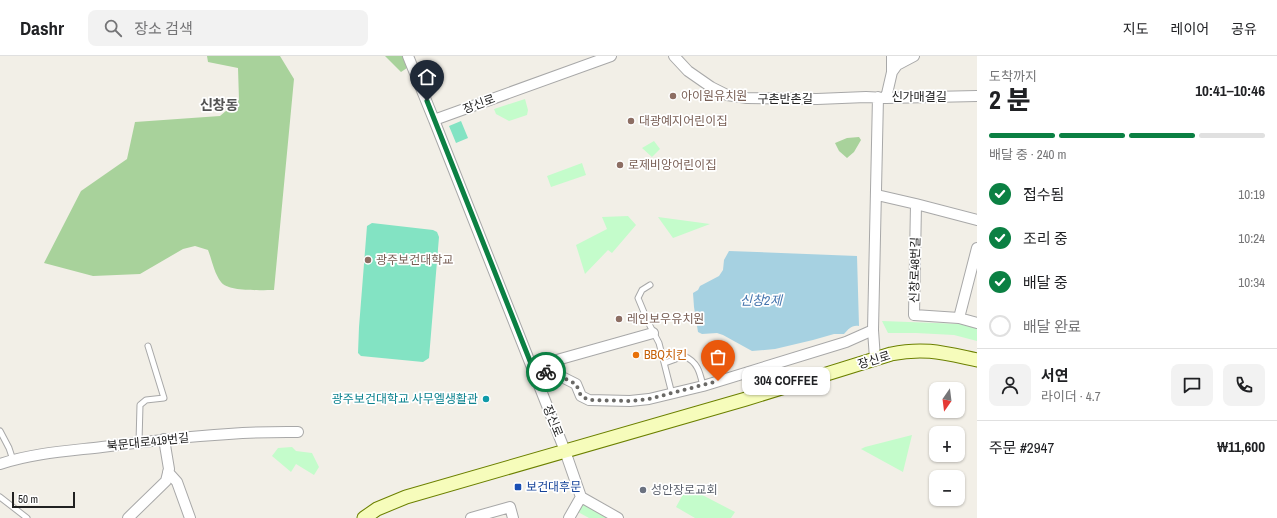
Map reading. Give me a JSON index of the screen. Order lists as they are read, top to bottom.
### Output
{
  "streets": {
    "main road": ["장신로"],
    "street": [
      "신가매결길",
      "구촌반촌길",
      "신창로48번길",
      "북문대로419번길"
    ]
  },
  "crossings": [
    ["신가매결길", "구촌반촌길"]
  ],
  "districts": ["신창동"],
  "water": ["신창2제"],
  "places": {
    "other": [
      "아이원유치원",
      "대광예지어린이집",
      "로제비앙어린이집",
      "광주보건대학교",
      "레인보우유치원",
      "BBQ치킨",
      "304 COFFEE",
      "광주보건대학교 사무엘생활관",
      "성안장로교회"
    ],
    "transit": ["보건대후문"]
  },
  "scale_bar": "50 m",
  "north": "bottom",
  "page": {
    "header": "Dashr",
    "search": "장소 검색",
    "nav": ["지도", "레이어", "공유"],
    "heading": ["2 분", "도착까지", "10:41–10:46"],
    "panel": [
      "서연",
      "라이더 · 4.7",
      "주문 #2947",
      "₩11,600"
    ],
    "bar": "배달 중 · 240 m",
    "list": [
      ["접수됨", "10:19"],
      ["조리 중", "10:24"],
      ["배달 중", "10:34"],
      "배달 완료"
    ],
    "bubble": "304 COFFEE",
    "map_buttons": ["+", "−"],
    "scale": "50 m"
  }
}
